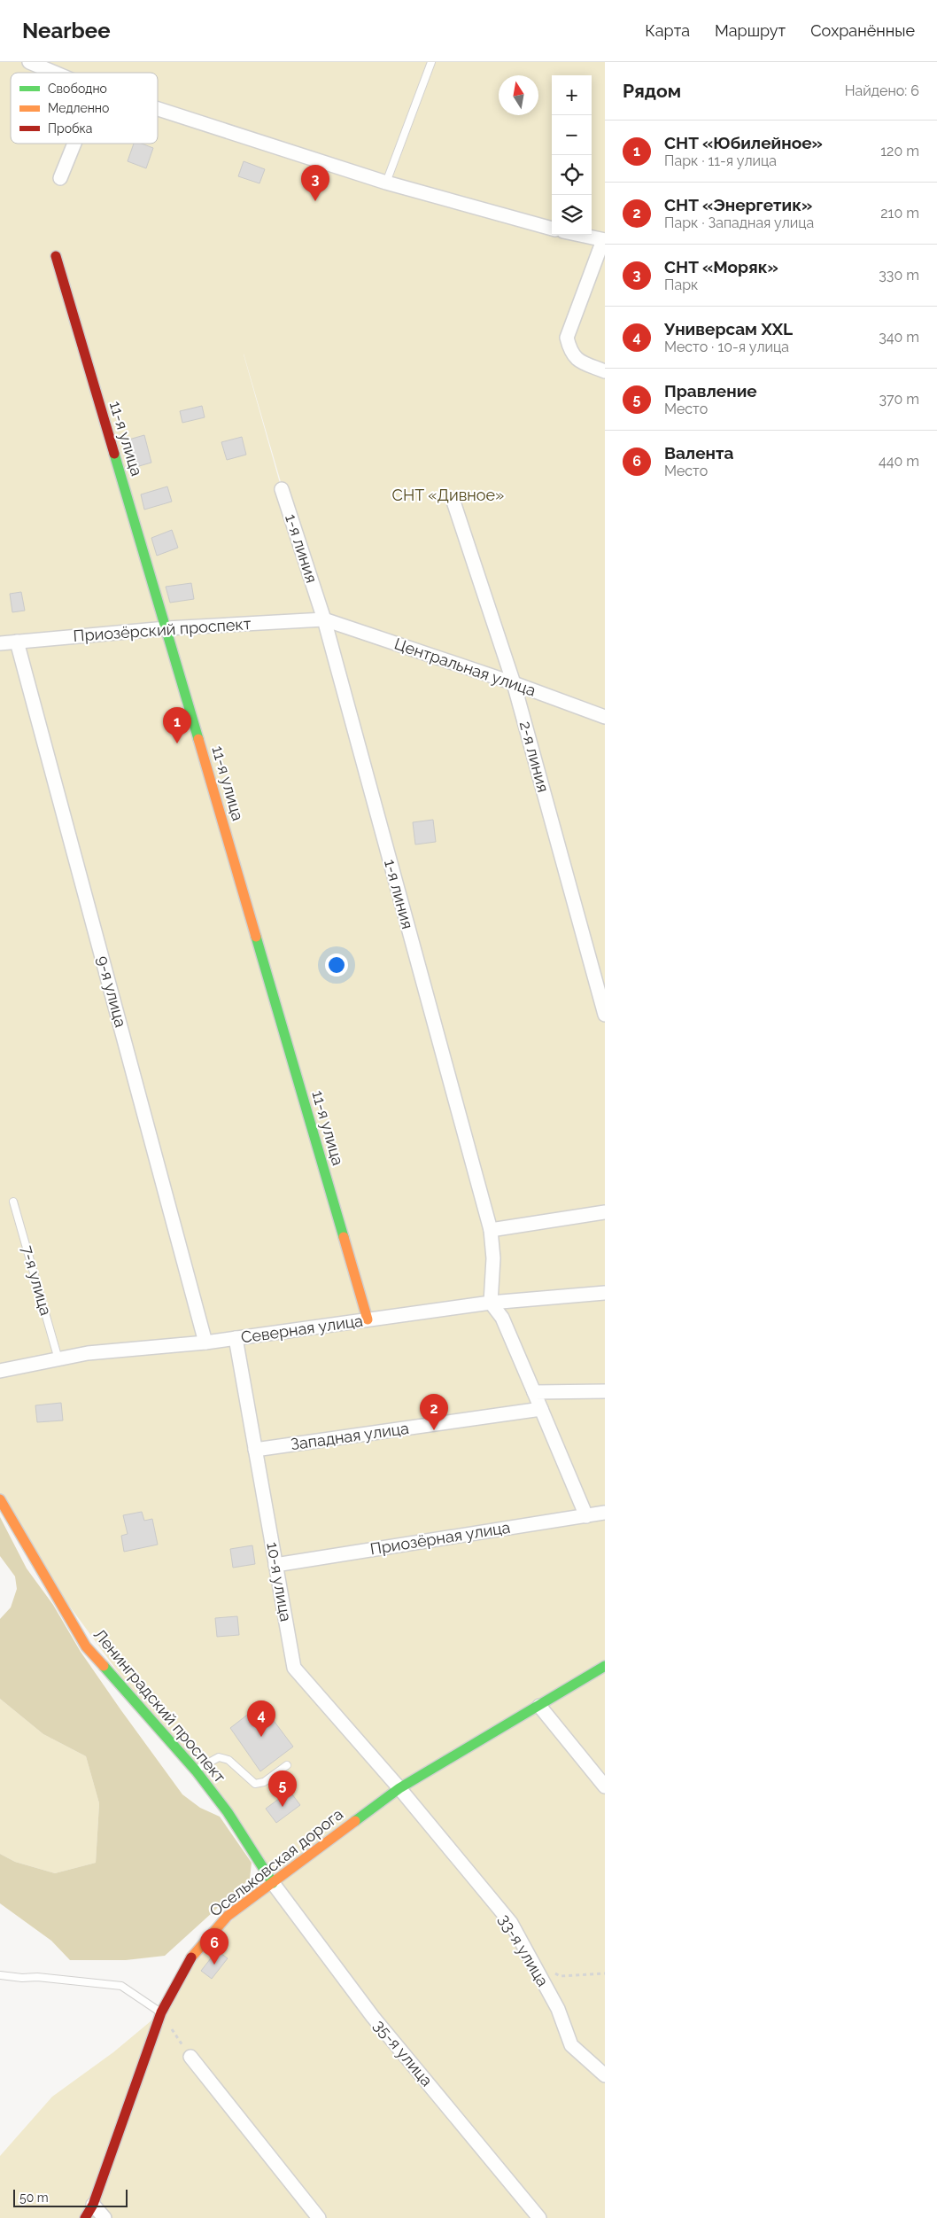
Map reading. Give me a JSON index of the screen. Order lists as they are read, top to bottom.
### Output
{
  "streets": {
    "street": [
      "11-я улица",
      "1-я линия",
      "Приозёрский проспект",
      "Центральная улица",
      "2-я линия",
      "9-я улица",
      "Северная улица",
      "Западная улица",
      "Приозёрная улица",
      "10-я улица",
      "Ленинградский проспект",
      "Осельковская дорога",
      "33-я улица",
      "35-я улица"
    ],
    "lane": ["7-я улица"]
  },
  "crossings": [
    ["11-я улица", "Приозёрский проспект"],
    ["11-я улица", "Северная улица"],
    ["1-я линия", "Приозёрский проспект"],
    ["1-я линия", "Центральная улица"],
    ["1-я линия", "Северная улица"],
    ["Приозёрский проспект", "Центральная улица"],
    ["Приозёрский проспект", "9-я улица"],
    ["Центральная улица", "2-я линия"],
    ["9-я улица", "Северная улица"],
    ["7-я улица", "Северная улица"],
    ["Северная улица", "10-я улица"],
    ["Западная улица", "10-я улица"],
    ["Приозёрная улица", "10-я улица"],
    ["10-я улица", "Осельковская дорога"],
    ["10-я улица", "33-я улица"],
    ["Ленинградский проспект", "Осельковская дорога"],
    ["Ленинградский проспект", "35-я улица"],
    ["Осельковская дорога", "33-я улица"],
    ["Осельковская дорога", "35-я улица"]
  ],
  "parks": ["СНТ «Дивное»"],
  "legend": ["Свободно", "Медленно", "Пробка"],
  "scale_bar": "50 m",
  "north": "top",
  "page": {
    "header": "Nearbee",
    "nav": ["Карта", "Маршрут", "Сохранённые"],
    "heading": ["Рядом", "Найдено: 6"],
    "map_buttons": ["+", "−"],
    "list": [
      {
        "mark": "1",
        "name": "СНТ «Юбилейное»",
        "note": "Парк · 11-я улица",
        "value": "120 m"
      },
      {
        "mark": "2",
        "name": "СНТ «Энергетик»",
        "note": "Парк · Западная улица",
        "value": "210 m"
      },
      {
        "mark": "3",
        "name": "СНТ «Моряк»",
        "note": "Парк",
        "value": "330 m"
      },
      {
        "mark": "4",
        "name": "Универсам XXL",
        "note": "Место · 10-я улица",
        "value": "340 m"
      },
      {
        "mark": "5",
        "name": "Правление",
        "note": "Место",
        "value": "370 m"
      },
      {
        "mark": "6",
        "name": "Валента",
        "note": "Место",
        "value": "440 m"
      }
    ],
    "pins": [
      "3",
      "1",
      "2",
      "4",
      "5",
      "6"
    ],
    "scale": "50 m"
  }
}
